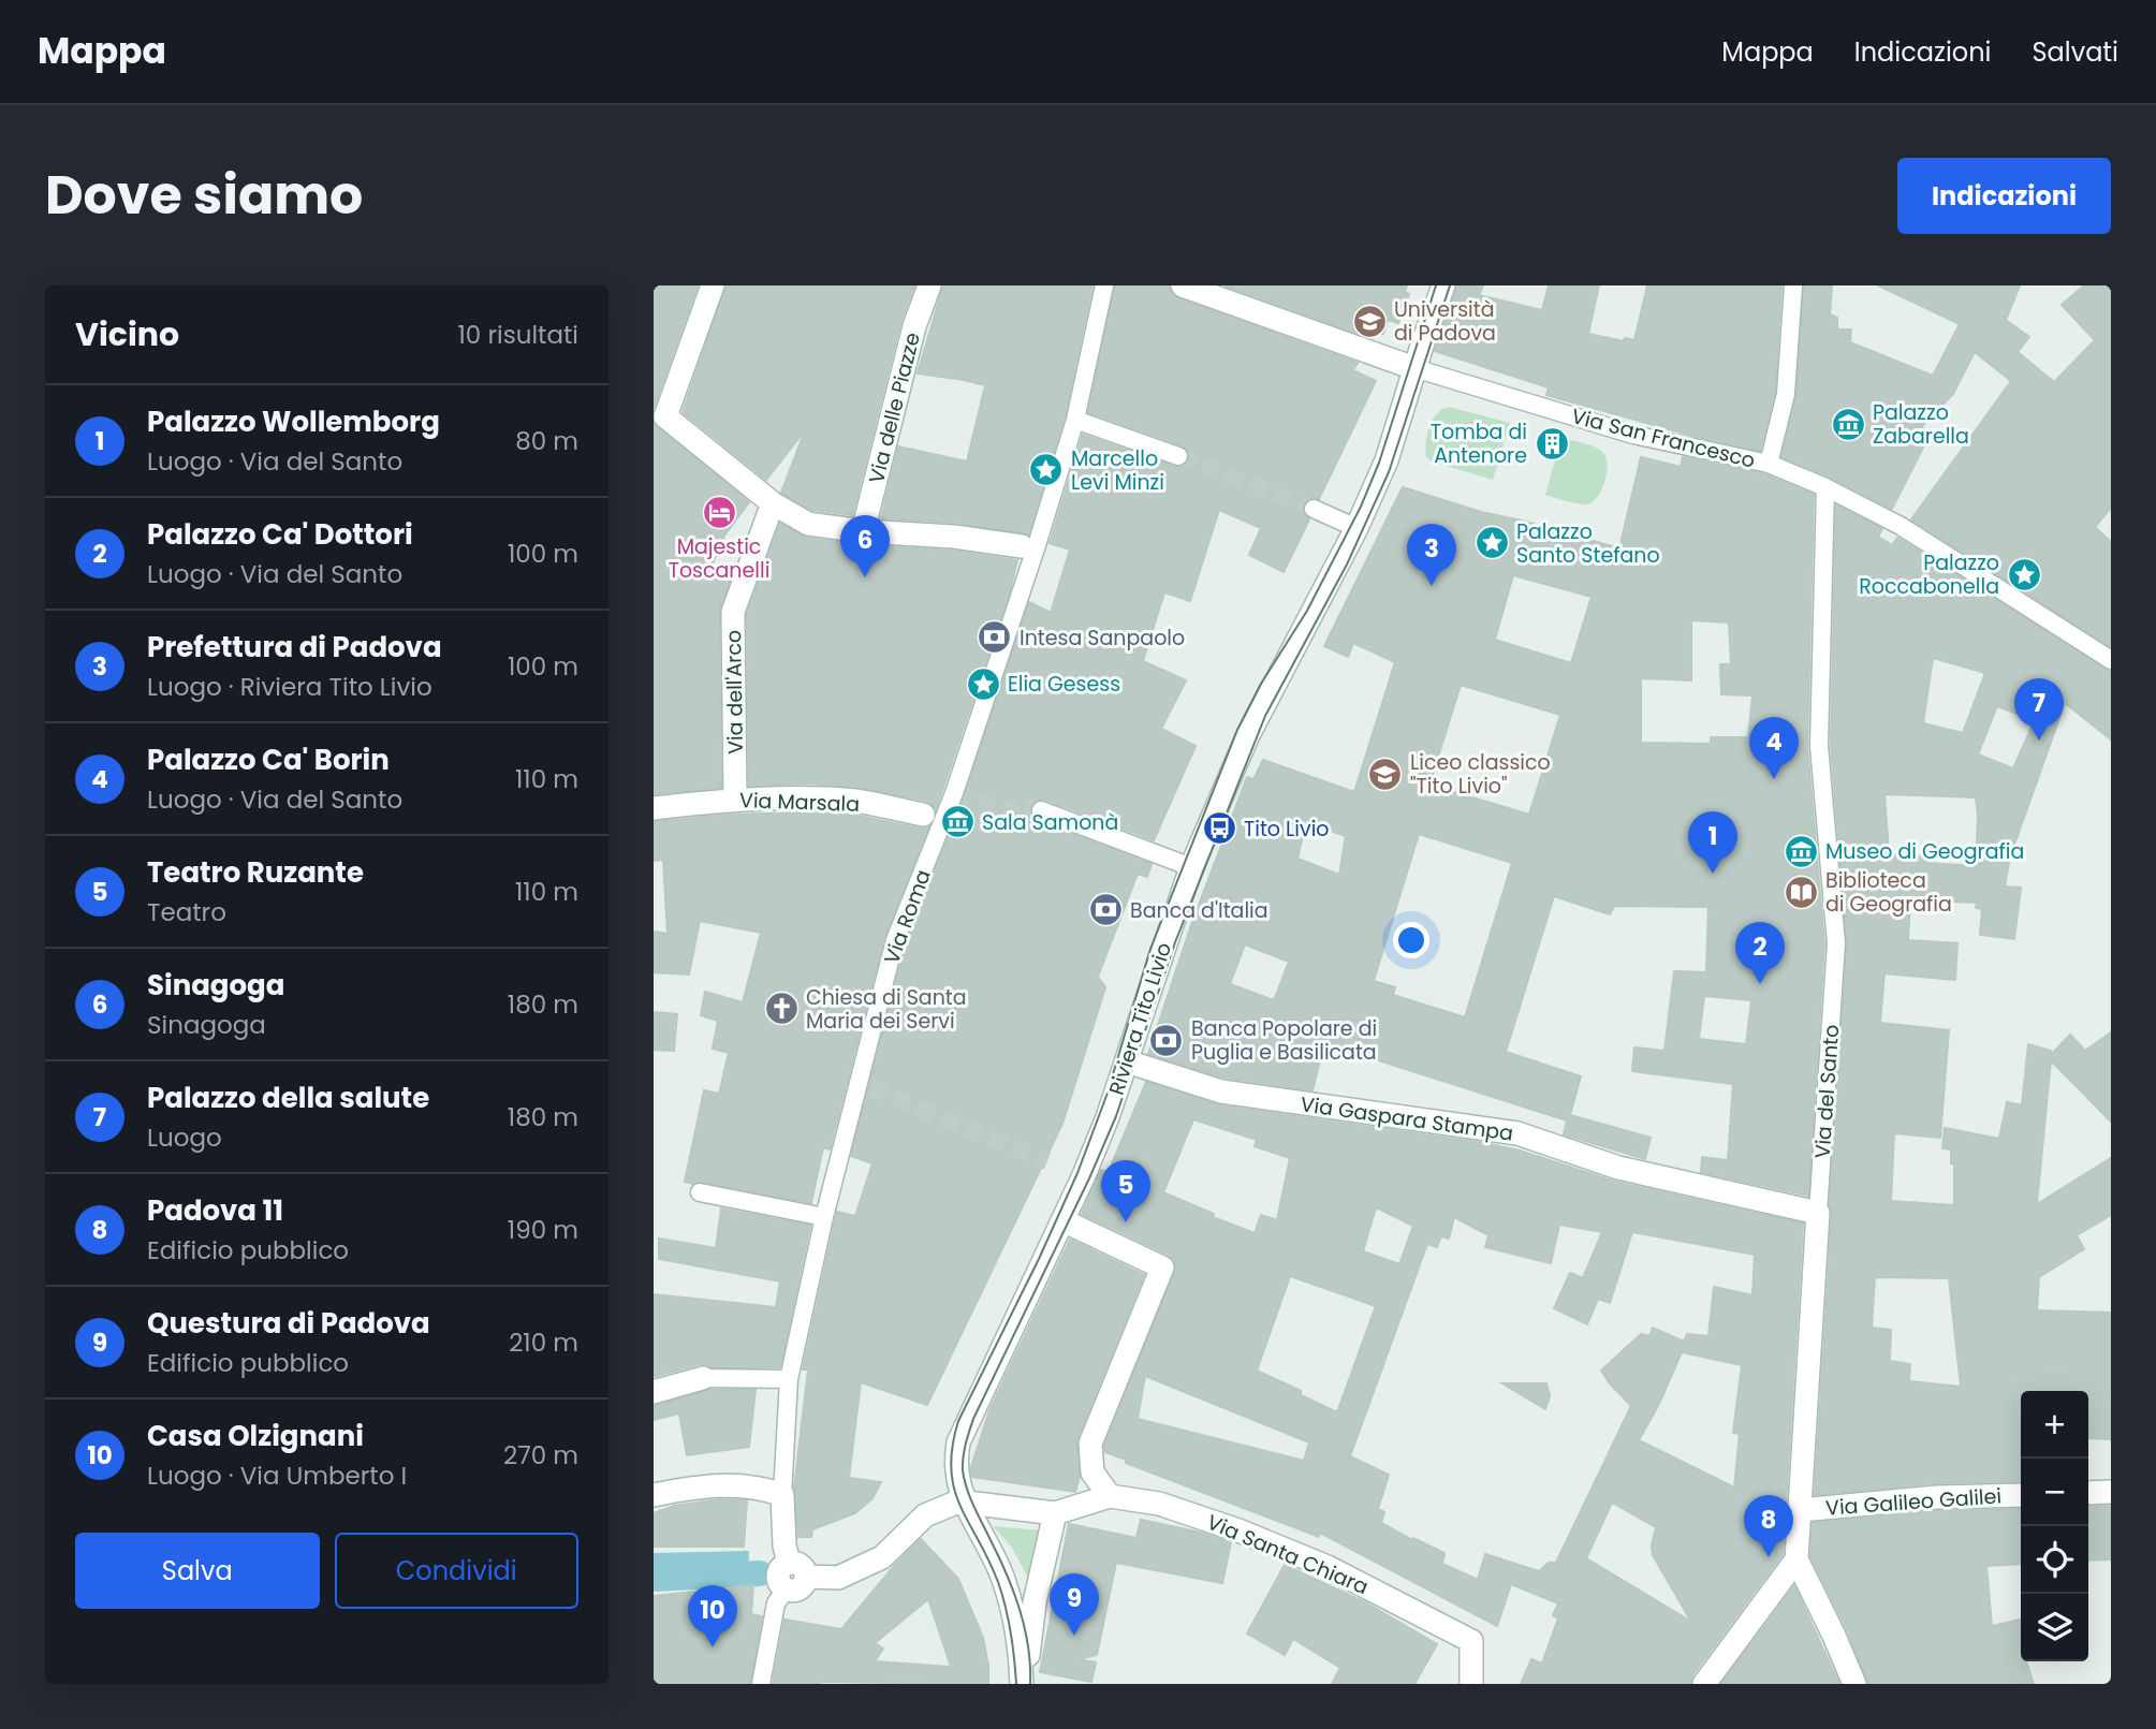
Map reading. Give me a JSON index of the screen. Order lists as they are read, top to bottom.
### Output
{
  "streets": {
    "street": [
      "Via delle Piazze",
      "Via San Francesco",
      "Via dell'Arco",
      "Via Marsala",
      "Via Roma",
      "Riviera Tito Livio",
      "Via del Santo",
      "Via Gaspara Stampa",
      "Via Galileo Galilei",
      "Via Santa Chiara"
    ]
  },
  "crossings": [
    ["Via San Francesco", "Riviera Tito Livio"],
    ["Via San Francesco", "Via del Santo"],
    ["Via dell'Arco", "Via Marsala"],
    ["Via Marsala", "Via Roma"],
    ["Riviera Tito Livio", "Via Gaspara Stampa"],
    ["Via del Santo", "Via Gaspara Stampa"],
    ["Via del Santo", "Via Galileo Galilei"]
  ],
  "places": {
    "school or university": ["Università di Padova", "Liceo classico \"Tito Livio\""],
    "museum": ["Palazzo Zabarella", "Sala Samonà", "Museo di Geografia"],
    "building": ["Tomba di Antenore"],
    "place": [
      "Marcello Levi Minzi",
      "Palazzo Santo Stefano",
      "Palazzo Roccabonella",
      "Elia Gesess"
    ],
    "hotel": ["Majestic Toscanelli"],
    "bank": ["Intesa Sanpaolo", "Banca d'Italia", "Banca Popolare di Puglia e Basilicata"],
    "bus stop": ["Tito Livio"],
    "library": ["Biblioteca di Geografia"],
    "church": ["Chiesa di Santa Maria dei Servi"]
  },
  "page": {
    "header": "Mappa",
    "nav": ["Mappa", "Indicazioni", "Salvati"],
    "title": "Dove siamo",
    "buttons": [
      "Indicazioni",
      ["Salva", "Condividi"]
    ],
    "heading": ["Vicino", "10 risultati"],
    "list": [
      {
        "mark": "1",
        "name": "Palazzo Wollemborg",
        "note": "Luogo · Via del Santo",
        "value": "80 m"
      },
      {
        "mark": "2",
        "name": "Palazzo Ca' Dottori",
        "note": "Luogo · Via del Santo",
        "value": "100 m"
      },
      {
        "mark": "3",
        "name": "Prefettura di Padova",
        "note": "Luogo · Riviera Tito Livio",
        "value": "100 m"
      },
      {
        "mark": "4",
        "name": "Palazzo Ca' Borin",
        "note": "Luogo · Via del Santo",
        "value": "110 m"
      },
      {
        "mark": "5",
        "name": "Teatro Ruzante",
        "note": "Teatro",
        "value": "110 m"
      },
      {
        "mark": "6",
        "name": "Sinagoga",
        "note": "Sinagoga",
        "value": "180 m"
      },
      {
        "mark": "7",
        "name": "Palazzo della salute",
        "note": "Luogo",
        "value": "180 m"
      },
      {
        "mark": "8",
        "name": "Padova 11",
        "note": "Edificio pubblico",
        "value": "190 m"
      },
      {
        "mark": "9",
        "name": "Questura di Padova",
        "note": "Edificio pubblico",
        "value": "210 m"
      },
      {
        "mark": "10",
        "name": "Casa Olzignani",
        "note": "Luogo · Via Umberto I",
        "value": "270 m"
      }
    ],
    "pins": [
      "6",
      "3",
      "7",
      "4",
      "1",
      "2",
      "5",
      "8",
      "9",
      "10"
    ],
    "map_buttons": ["+", "−"]
  }
}
